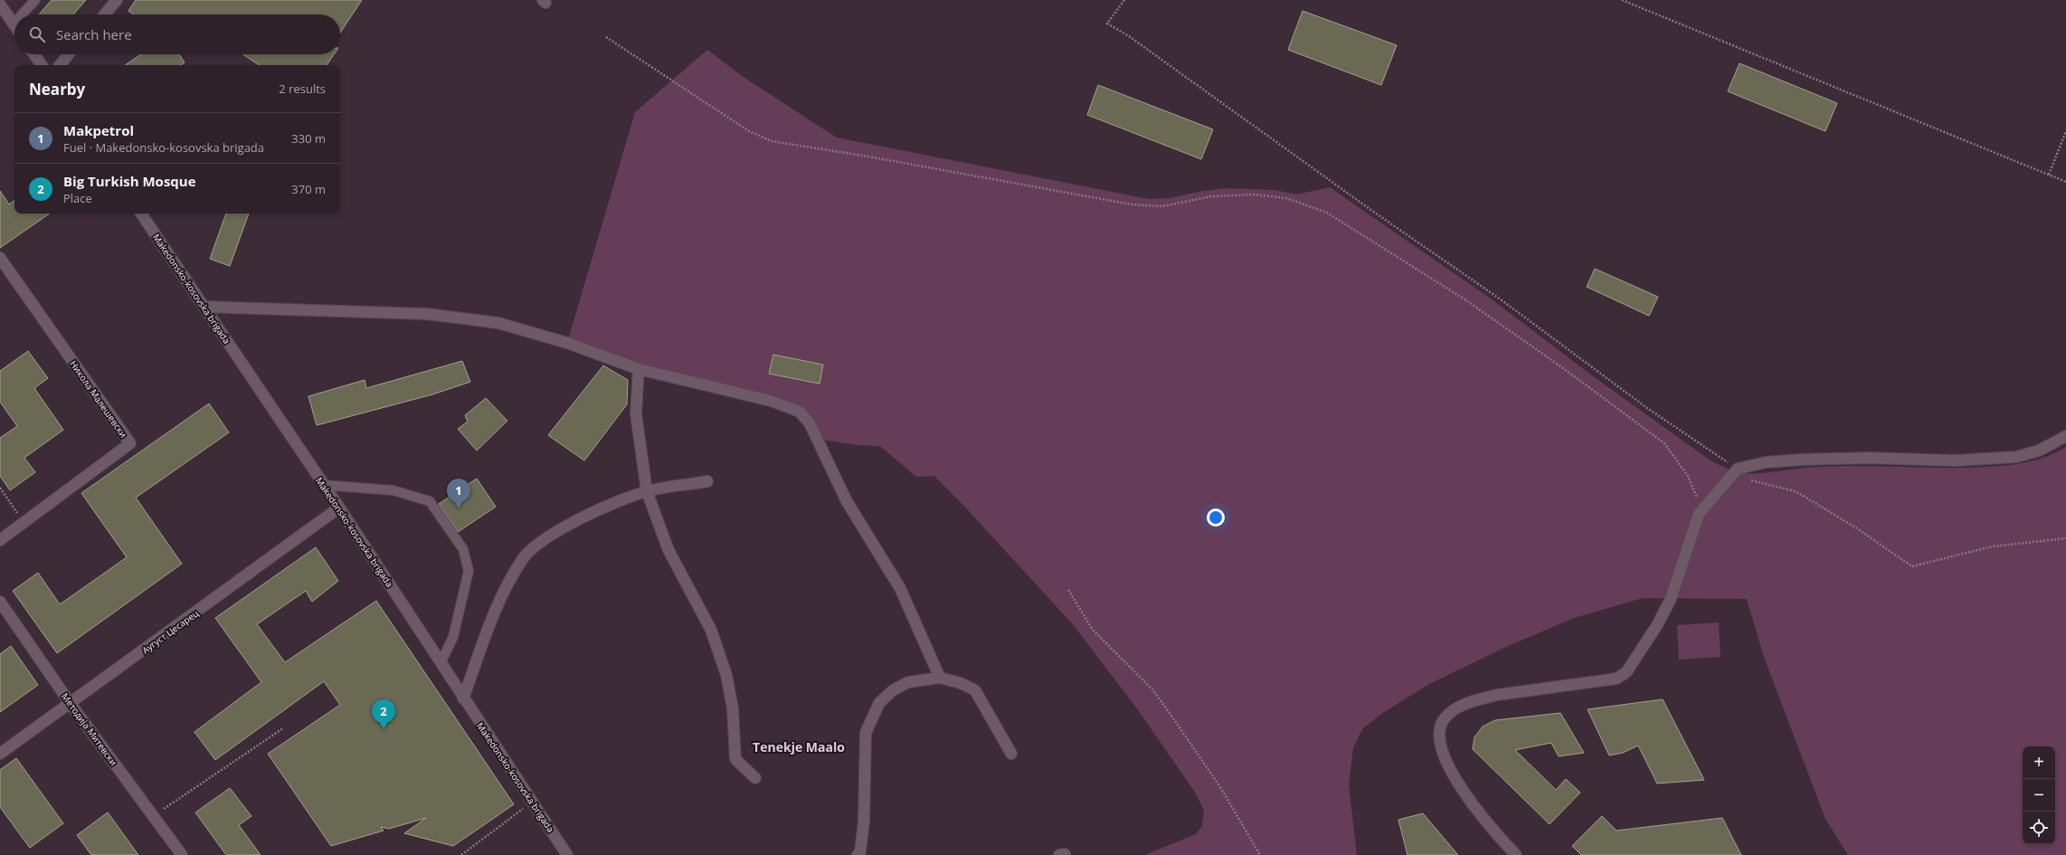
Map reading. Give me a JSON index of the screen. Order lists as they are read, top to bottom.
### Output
{
  "streets": {
    "street": [
      "Makedonsko-kosovska brigada",
      "Никола Малешевски",
      "Аугуст Цесарец",
      "Методија Митевски"
    ]
  },
  "crossings": [
    ["Makedonsko-kosovska brigada", "Аугуст Цесарец"],
    ["Аугуст Цесарец", "Методија Митевски"]
  ],
  "districts": ["Tenekje Maalo"],
  "page": {
    "search": "Search here",
    "heading": ["Nearby", "2 results"],
    "list": [
      {
        "mark": "1",
        "name": "Makpetrol",
        "note": "Fuel · Makedonsko-kosovska brigada",
        "value": "330 m"
      },
      {
        "mark": "2",
        "name": "Big Turkish Mosque",
        "note": "Place",
        "value": "370 m"
      }
    ],
    "pins": ["1", "2"],
    "map_buttons": ["+", "−"]
  }
}
